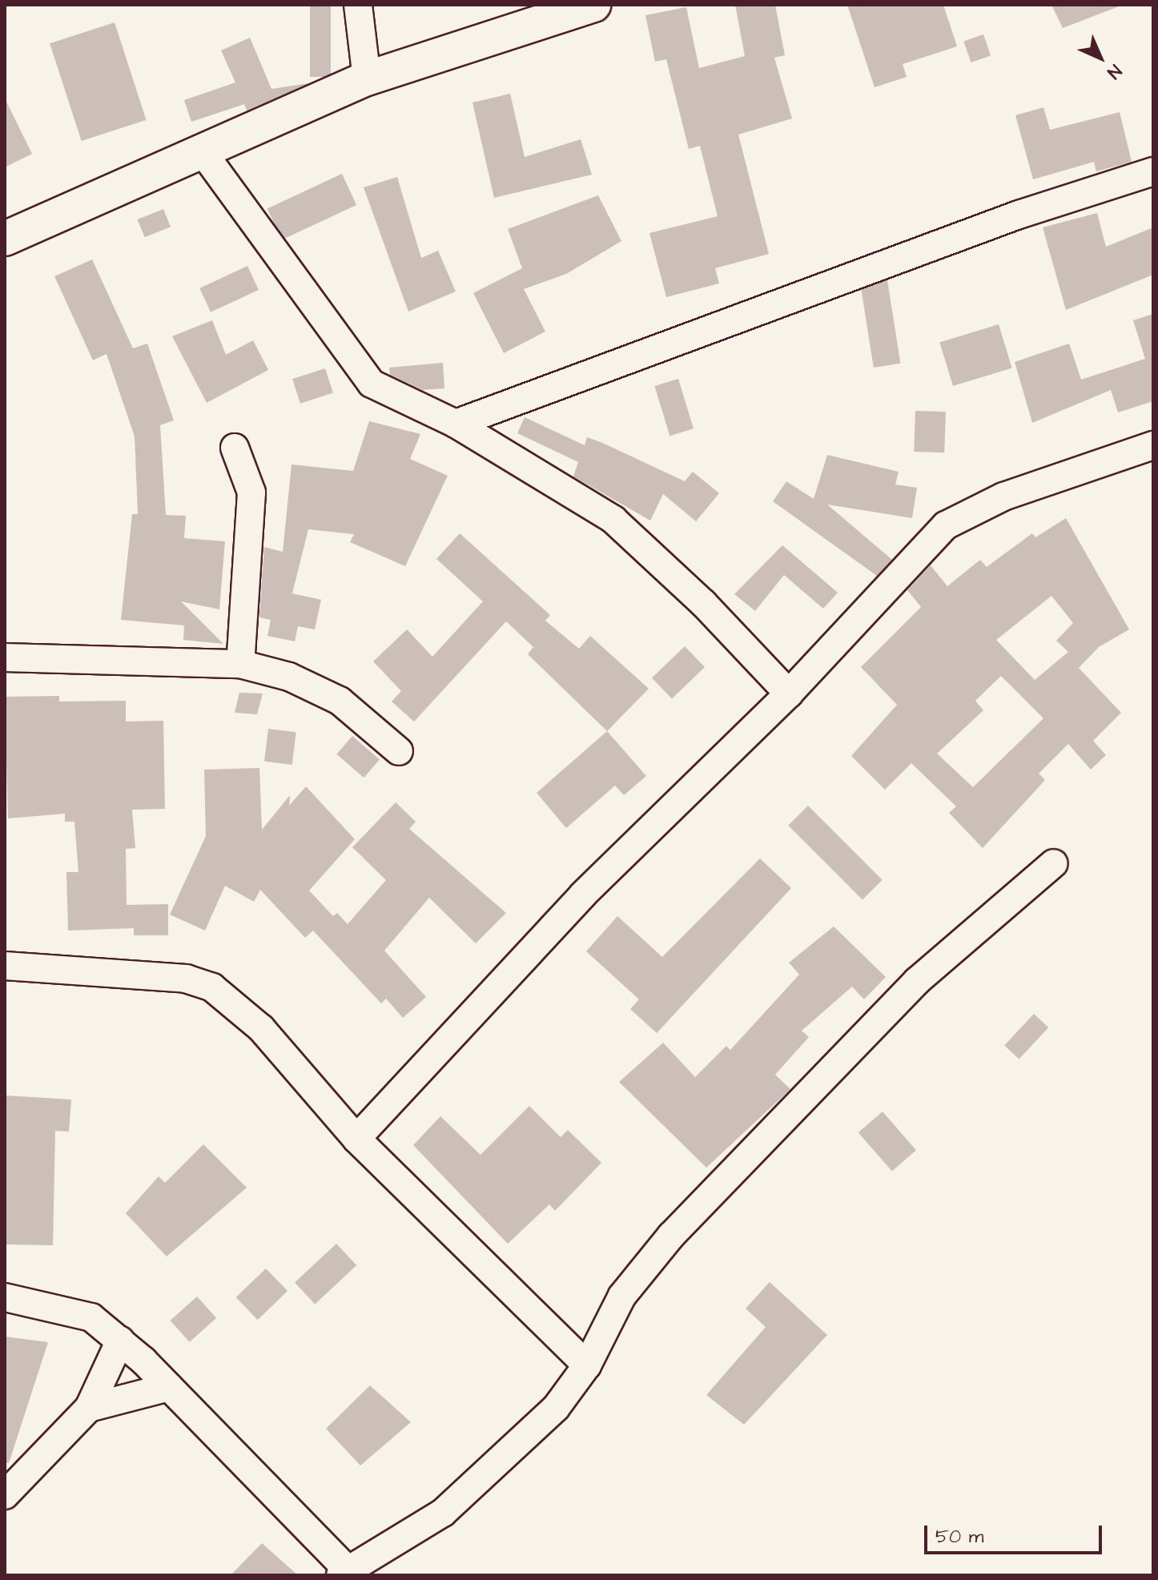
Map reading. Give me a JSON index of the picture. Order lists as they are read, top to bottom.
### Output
{
  "scale_bar": "50 m",
  "north": "bottom right"
}
